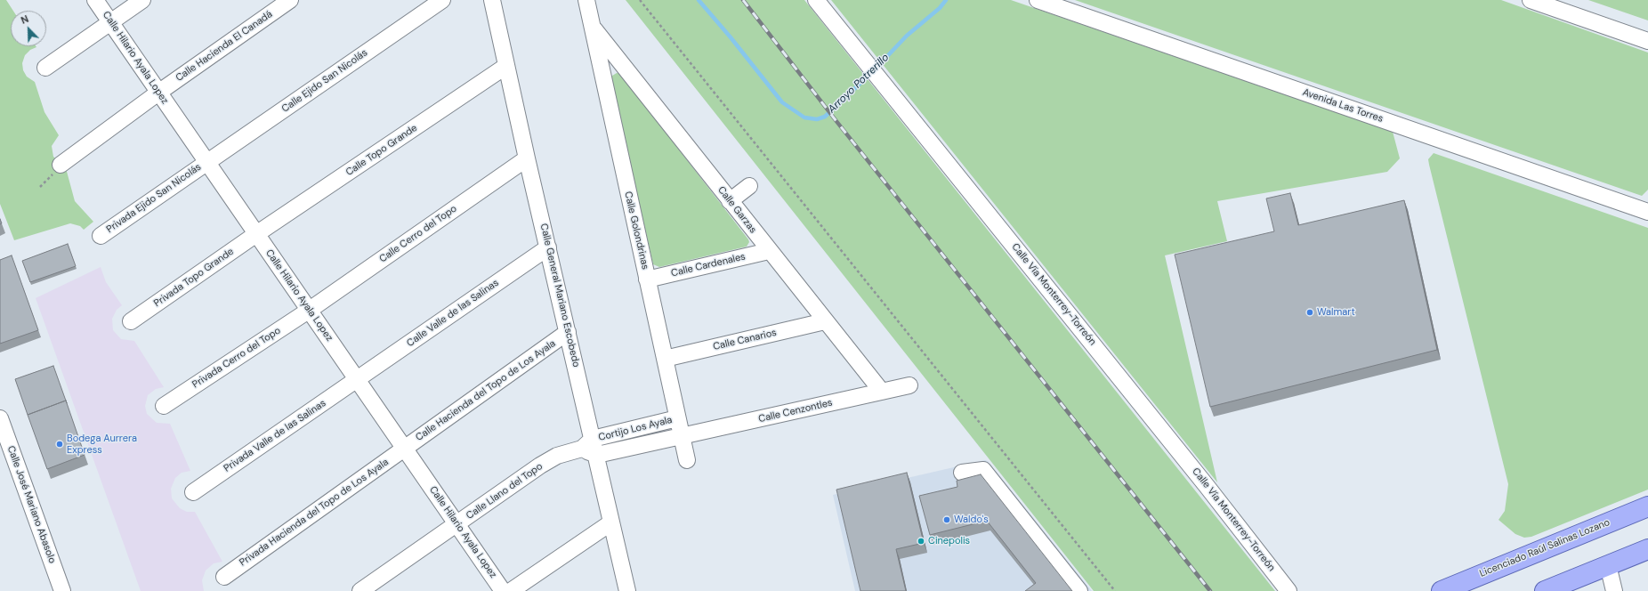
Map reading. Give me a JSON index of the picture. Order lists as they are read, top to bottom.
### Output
{
  "streets": {
    "main road": ["Licenciado Raúl Salinas Lozano"],
    "street": [
      "Calle Hacienda El Canadá",
      "Calle Hilario Ayala Lopez",
      "Calle Ejido San Nicolás",
      "Avenida Las Torres",
      "Calle Topo Grande",
      "Privada Ejido San Nicolás",
      "Calle Garzas",
      "Calle Golondrinas",
      "Calle Cerro del Topo",
      "Calle Cardenales",
      "Privada Topo Grande",
      "Calle Vía Monterrey-Torreón",
      "Calle General Mariano Escobedo",
      "Calle Valle de las Salinas",
      "Calle Canarios",
      "Privada Cerro del Topo",
      "Calle Hacienda del Topo de Los Ayala",
      "Calle Cenzontles",
      "Cortijo Los Ayala",
      "Privada Valle de las Salinas",
      "Calle Llano del Topo",
      "Calle José Mariano Abasolo",
      "Privada Hacienda del Topo de Los Ayala"
    ]
  },
  "crossings": [
    ["Calle Hacienda El Canadá", "Calle Hilario Ayala Lopez"],
    ["Calle Hilario Ayala Lopez", "Calle Ejido San Nicolás"],
    ["Calle Hilario Ayala Lopez", "Calle Topo Grande"],
    ["Calle Hilario Ayala Lopez", "Privada Ejido San Nicolás"],
    ["Calle Hilario Ayala Lopez", "Calle Cerro del Topo"],
    ["Calle Hilario Ayala Lopez", "Privada Topo Grande"],
    ["Calle Hilario Ayala Lopez", "Calle Valle de las Salinas"],
    ["Calle Hilario Ayala Lopez", "Privada Cerro del Topo"],
    ["Calle Hilario Ayala Lopez", "Calle Hacienda del Topo de Los Ayala"],
    ["Calle Hilario Ayala Lopez", "Privada Valle de las Salinas"],
    ["Calle Hilario Ayala Lopez", "Calle Llano del Topo"],
    ["Calle Hilario Ayala Lopez", "Privada Hacienda del Topo de Los Ayala"],
    ["Calle Ejido San Nicolás", "Privada Ejido San Nicolás"],
    ["Calle Topo Grande", "Privada Topo Grande"],
    ["Calle Topo Grande", "Calle General Mariano Escobedo"],
    ["Calle Garzas", "Calle Golondrinas"],
    ["Calle Garzas", "Calle Cardenales"],
    ["Calle Garzas", "Calle Canarios"],
    ["Calle Garzas", "Calle Cenzontles"],
    ["Calle Golondrinas", "Calle Cardenales"],
    ["Calle Golondrinas", "Calle Canarios"],
    ["Calle Golondrinas", "Calle Cenzontles"],
    ["Calle Golondrinas", "Cortijo Los Ayala"],
    ["Calle Cerro del Topo", "Calle General Mariano Escobedo"],
    ["Calle Cerro del Topo", "Privada Cerro del Topo"],
    ["Calle General Mariano Escobedo", "Calle Valle de las Salinas"],
    ["Calle General Mariano Escobedo", "Calle Hacienda del Topo de Los Ayala"],
    ["Calle General Mariano Escobedo", "Cortijo Los Ayala"],
    ["Calle General Mariano Escobedo", "Calle Llano del Topo"],
    ["Calle Valle de las Salinas", "Privada Valle de las Salinas"],
    ["Calle Hacienda del Topo de Los Ayala", "Privada Hacienda del Topo de Los Ayala"],
    ["Calle Cenzontles", "Cortijo Los Ayala"],
    ["Cortijo Los Ayala", "Calle Llano del Topo"]
  ],
  "water": ["Arroyo Potrerillo"],
  "places": [
    "Walmart",
    "Bodega Aurrera Express",
    "Waldo's",
    "Cinepolis"
  ],
  "north": "top left"
}
